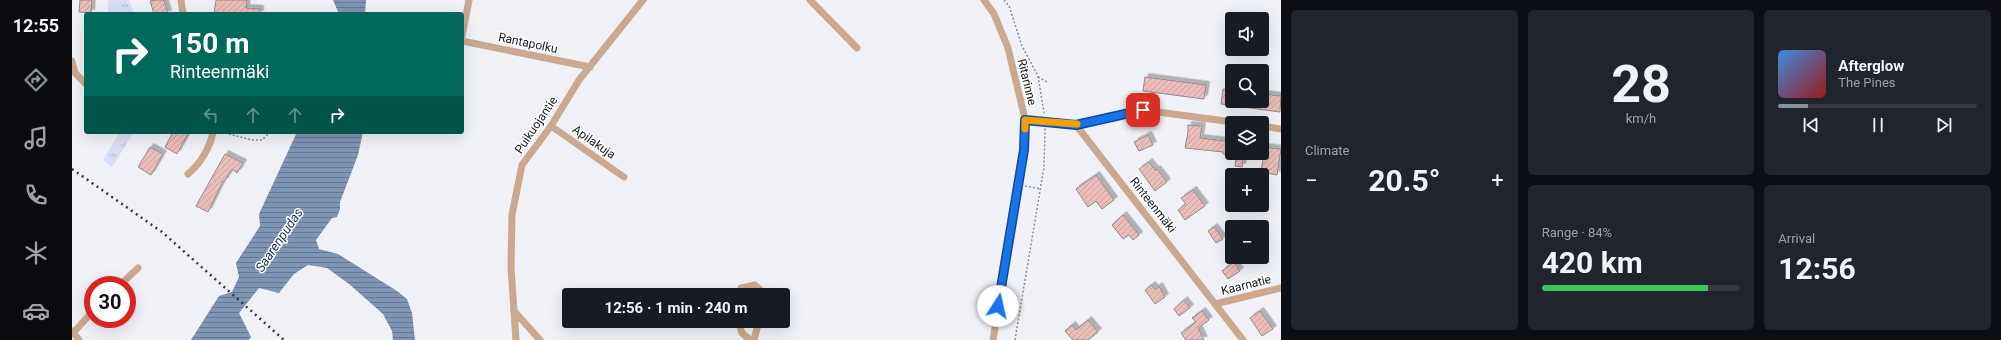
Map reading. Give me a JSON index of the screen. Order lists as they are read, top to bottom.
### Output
{
  "streets": {
    "street": [
      "Rantapolku",
      "Ritarinne",
      "Puikuojantie",
      "Apilakuja",
      "Rinteenmäki",
      "Kaarnatie"
    ]
  },
  "crossings": [
    ["Rantapolku", "Puikuojantie"],
    ["Puikuojantie", "Apilakuja"],
    ["Rinteenmäki", "Kaarnatie"]
  ],
  "water": ["Saarenpudas"],
  "page": {
    "tabs": "12:55",
    "tile": [
      "Climate",
      ["28", "km/h"],
      ["Range · 84%", "420 km"],
      ["Arrival", "12:56"]
    ],
    "map_buttons": ["+", "−"],
    "turn": ["150 m", "Rinteenmäki"],
    "song": ["Afterglow", "The Pines"],
    "heat": ["−", "20.5°", "+"],
    "limit": "30",
    "trip": "12:56 · 1 min · 240 m"
  }
}
